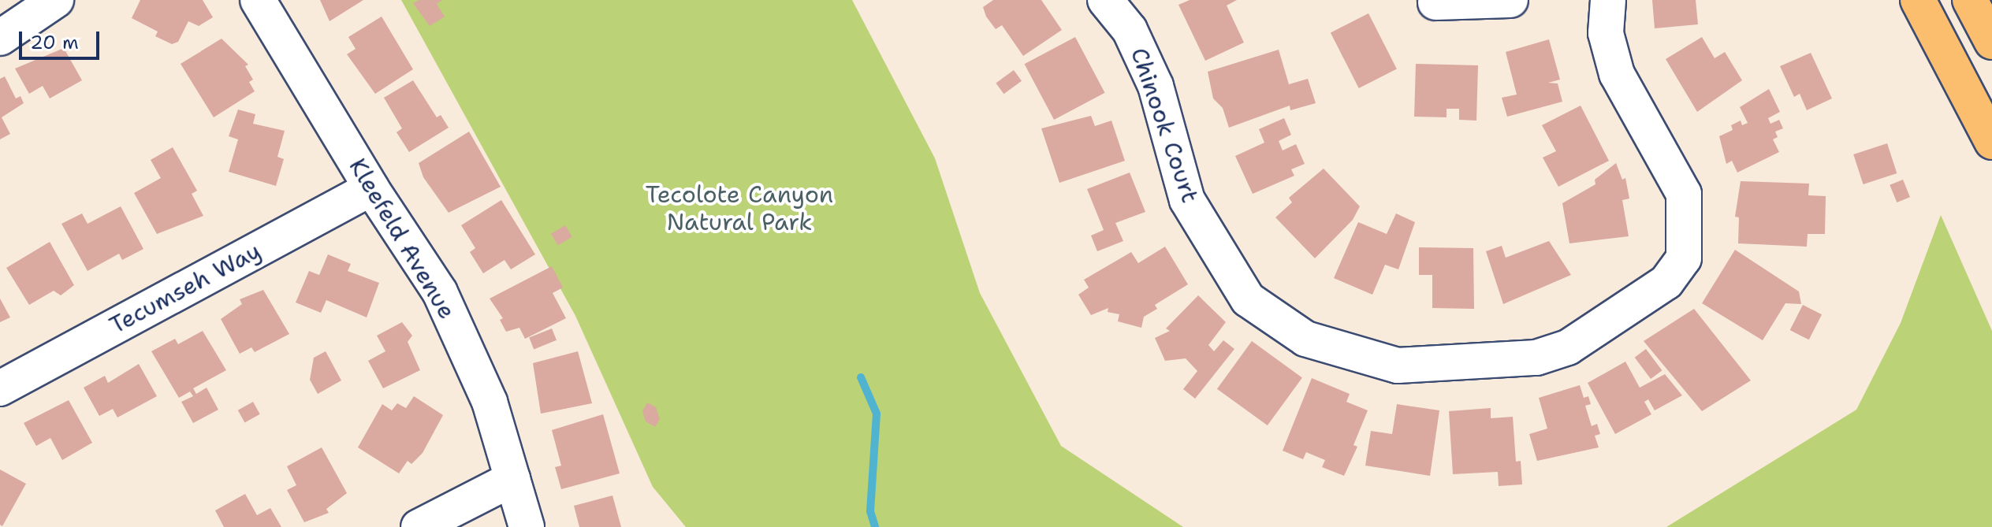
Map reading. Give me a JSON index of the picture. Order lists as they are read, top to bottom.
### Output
{
  "streets": {
    "street": ["Chinook Court", "Kleefeld Avenue", "Tecumseh Way"]
  },
  "crossings": [
    ["Kleefeld Avenue", "Tecumseh Way"]
  ],
  "parks": ["Tecolote Canyon Natural Park"],
  "scale_bar": "20 m"
}
